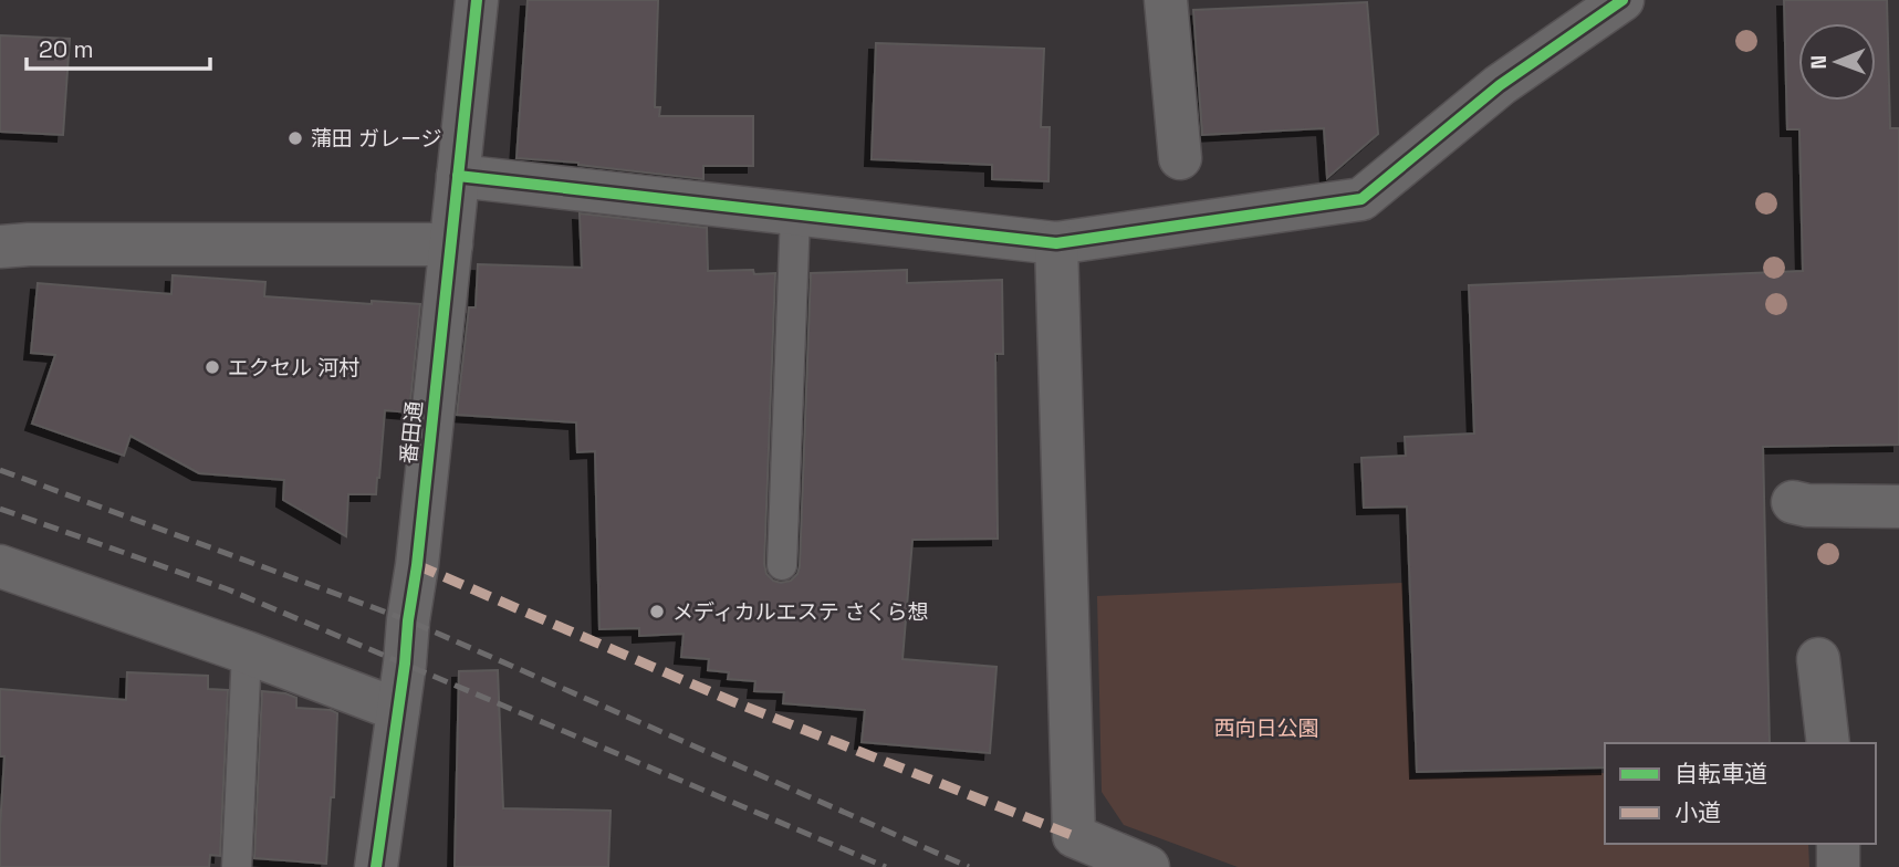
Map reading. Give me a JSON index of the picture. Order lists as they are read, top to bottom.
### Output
{
  "streets": {
    "street": ["番田通"]
  },
  "parks": ["西向日公園"],
  "places": ["蒲田 ガレージ", "エクセル 河村", "メディカルエステ さくら想"],
  "legend": ["自転車道", "小道"],
  "scale_bar": "20 m",
  "north": "left"
}
